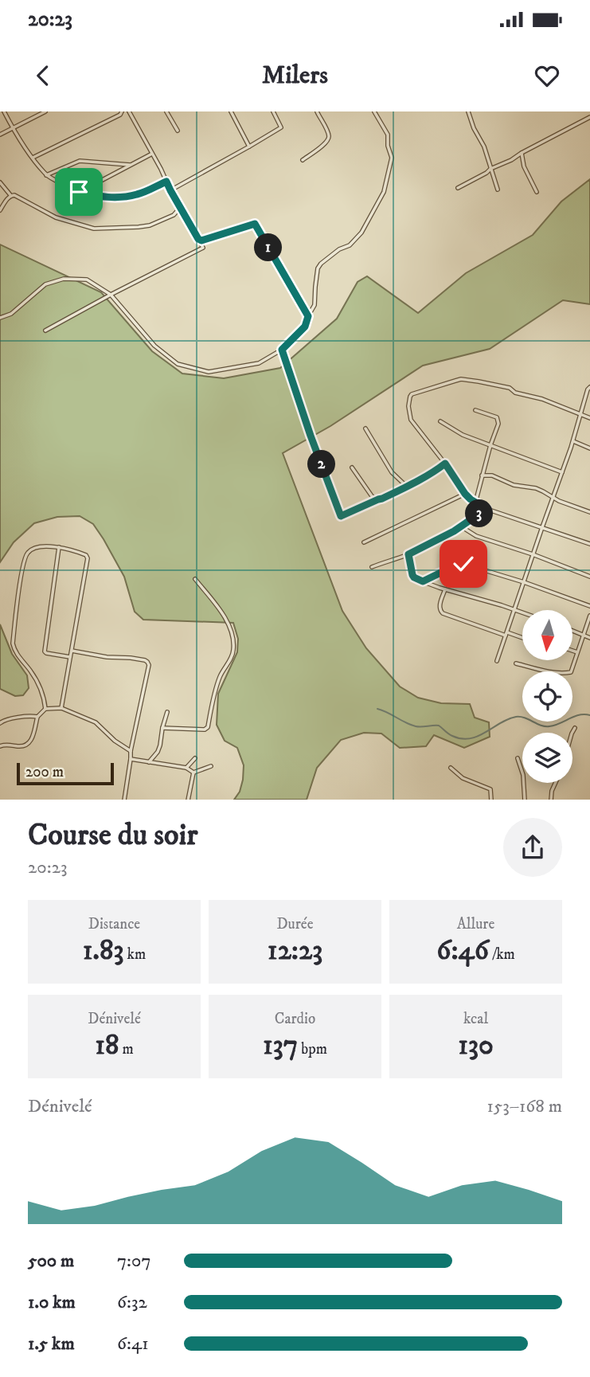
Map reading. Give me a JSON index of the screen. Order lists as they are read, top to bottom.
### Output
{
  "scale_bar": "200 m",
  "north": "bottom",
  "page": {
    "status": "20:23",
    "header": "Milers",
    "pins": ["1", "2", "3"],
    "scale": "200 m",
    "heading": ["Course du soir", "20:23"],
    "stats": [
      ["Distance", "1.83 km"],
      ["Durée", "12:23"],
      ["Allure", "6:46 /km"],
      ["Dénivelé", "18 m"],
      ["Cardio", "137 bpm"],
      ["kcal", "130"]
    ],
    "chart": ["Dénivelé", "153–168 m"],
    "list": [
      {
        "name": "500 m",
        "note": "7:07"
      },
      {
        "name": "1.0 km",
        "note": "6:32"
      },
      {
        "name": "1.5 km",
        "note": "6:41"
      }
    ]
  }
}
